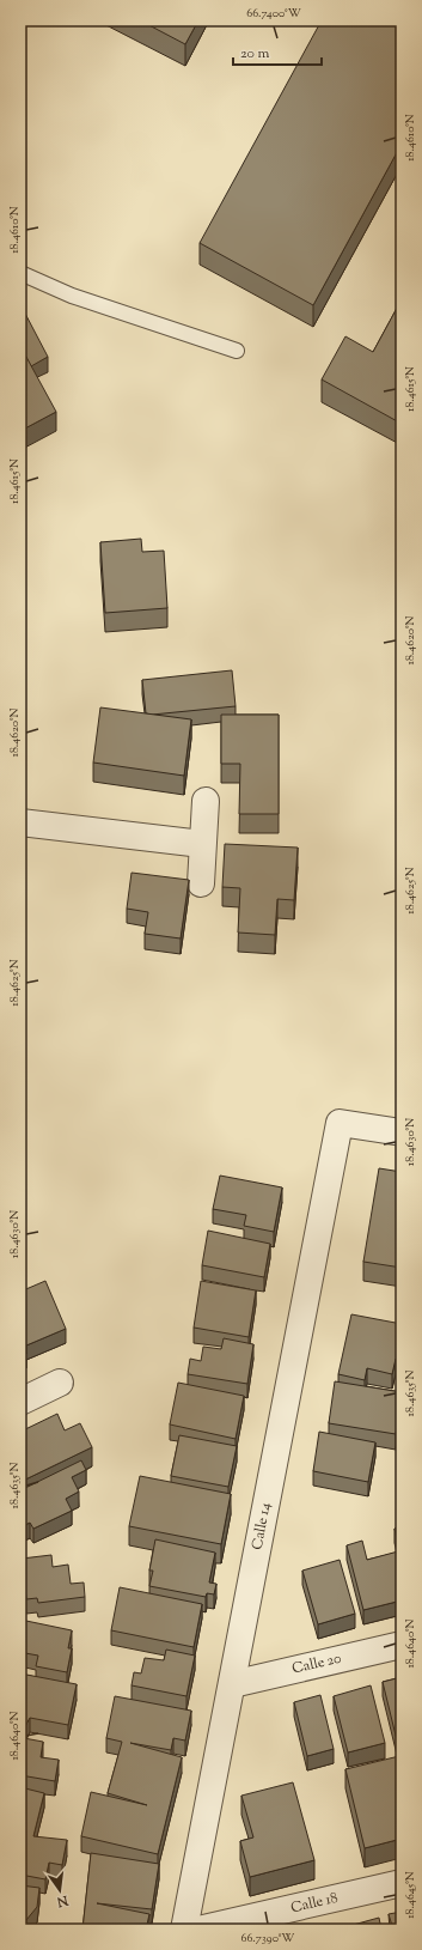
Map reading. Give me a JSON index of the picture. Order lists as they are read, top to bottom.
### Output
{
  "streets": {
    "street": ["Calle 14", "Calle 20", "Calle 18"]
  },
  "crossings": [
    ["Calle 14", "Calle 20"]
  ],
  "scale_bar": "20 m",
  "north": "bottom",
  "coordinates": [
    "66.7400°W",
    "18.4610°N",
    "18.4615°N",
    "18.4620°N",
    "18.4625°N",
    "18.4630°N",
    "18.4635°N",
    "18.4640°N",
    "18.4645°N",
    "66.7390°W"
  ]
}
